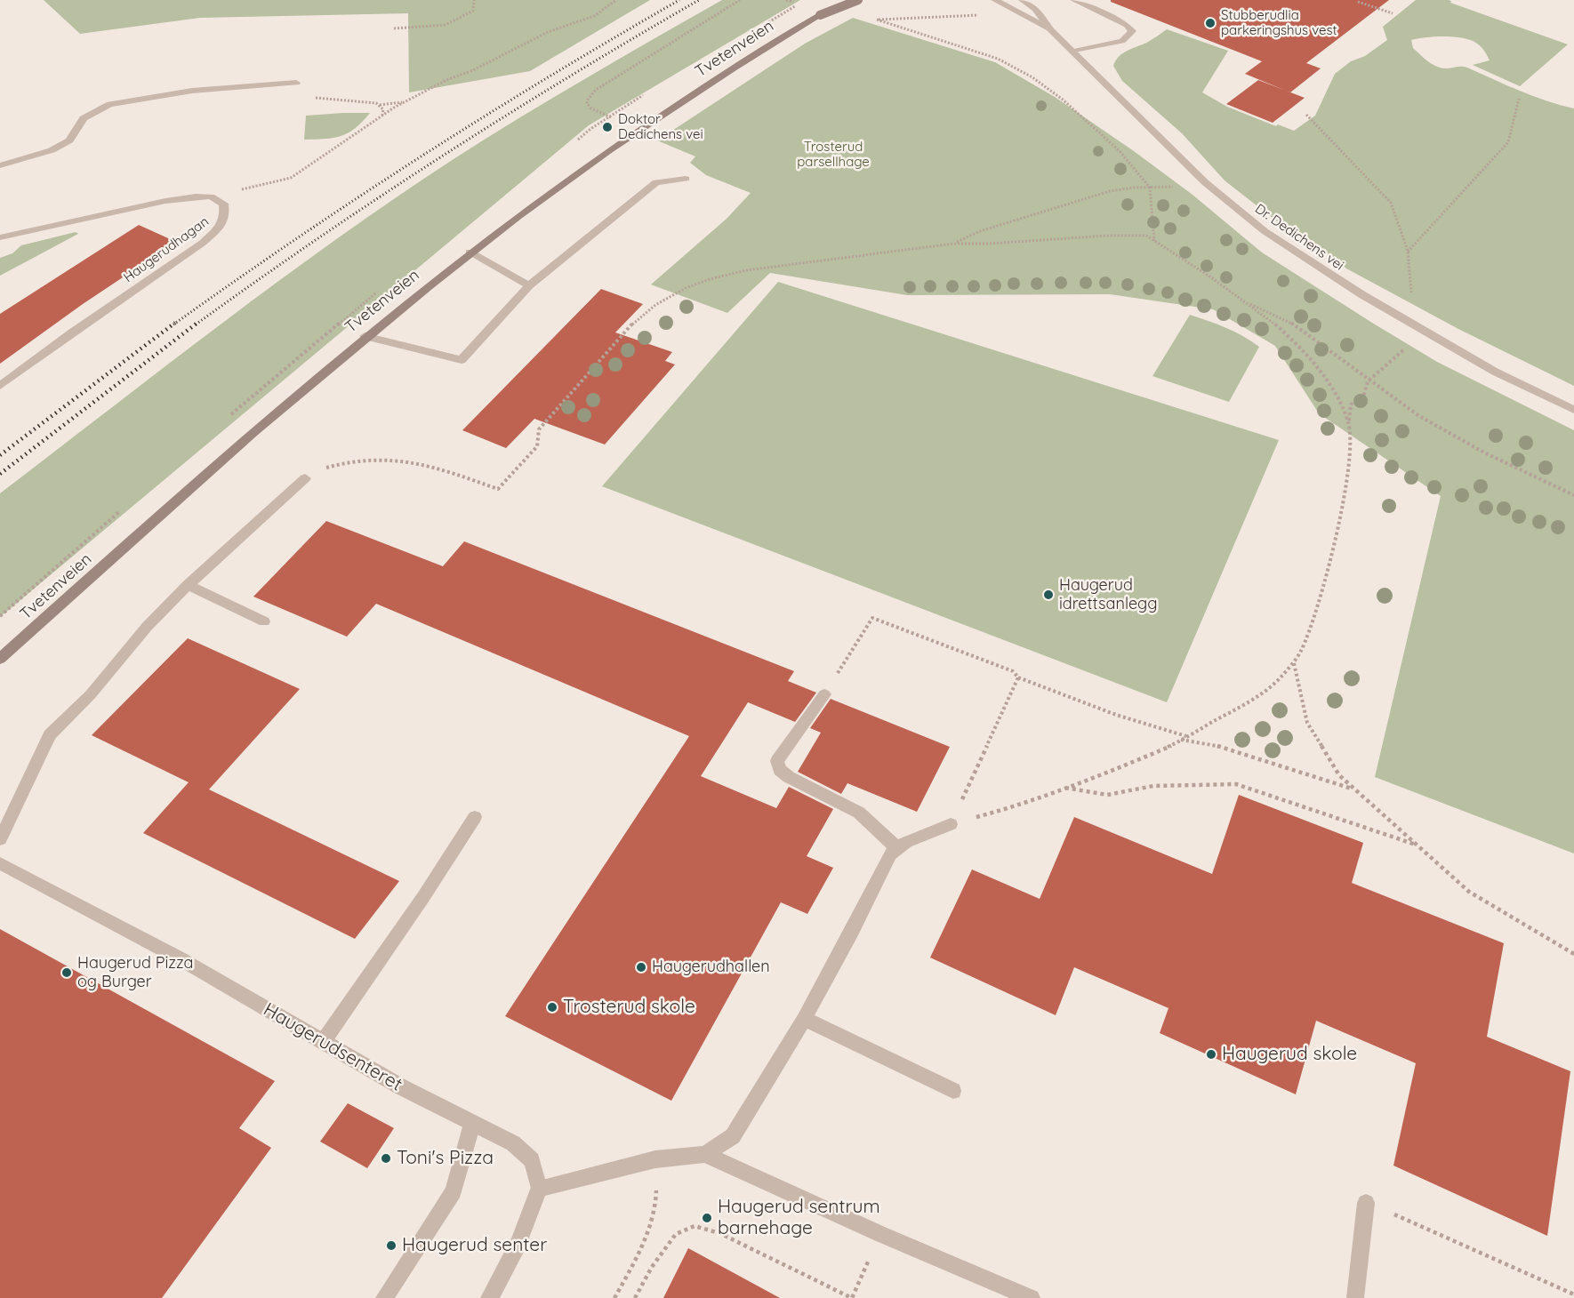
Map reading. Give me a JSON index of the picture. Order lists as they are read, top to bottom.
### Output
{
  "streets": {
    "main road": ["Tvetenveien"],
    "street": ["Dr. Dedichens vei", "Haugerudhagan", "Haugerudsenteret"]
  },
  "parks": ["Trosterud parsellhage"],
  "places": [
    "Stubberudlia parkeringshus vest",
    "Doktor Dedichens vei",
    "Haugerud idrettsanlegg",
    "Haugerudhallen",
    "Haugerud Pizza og Burger",
    "Trosterud skole",
    "Haugerud skole",
    "Toni's Pizza",
    "Haugerud sentrum barnehage",
    "Haugerud senter"
  ]
}
